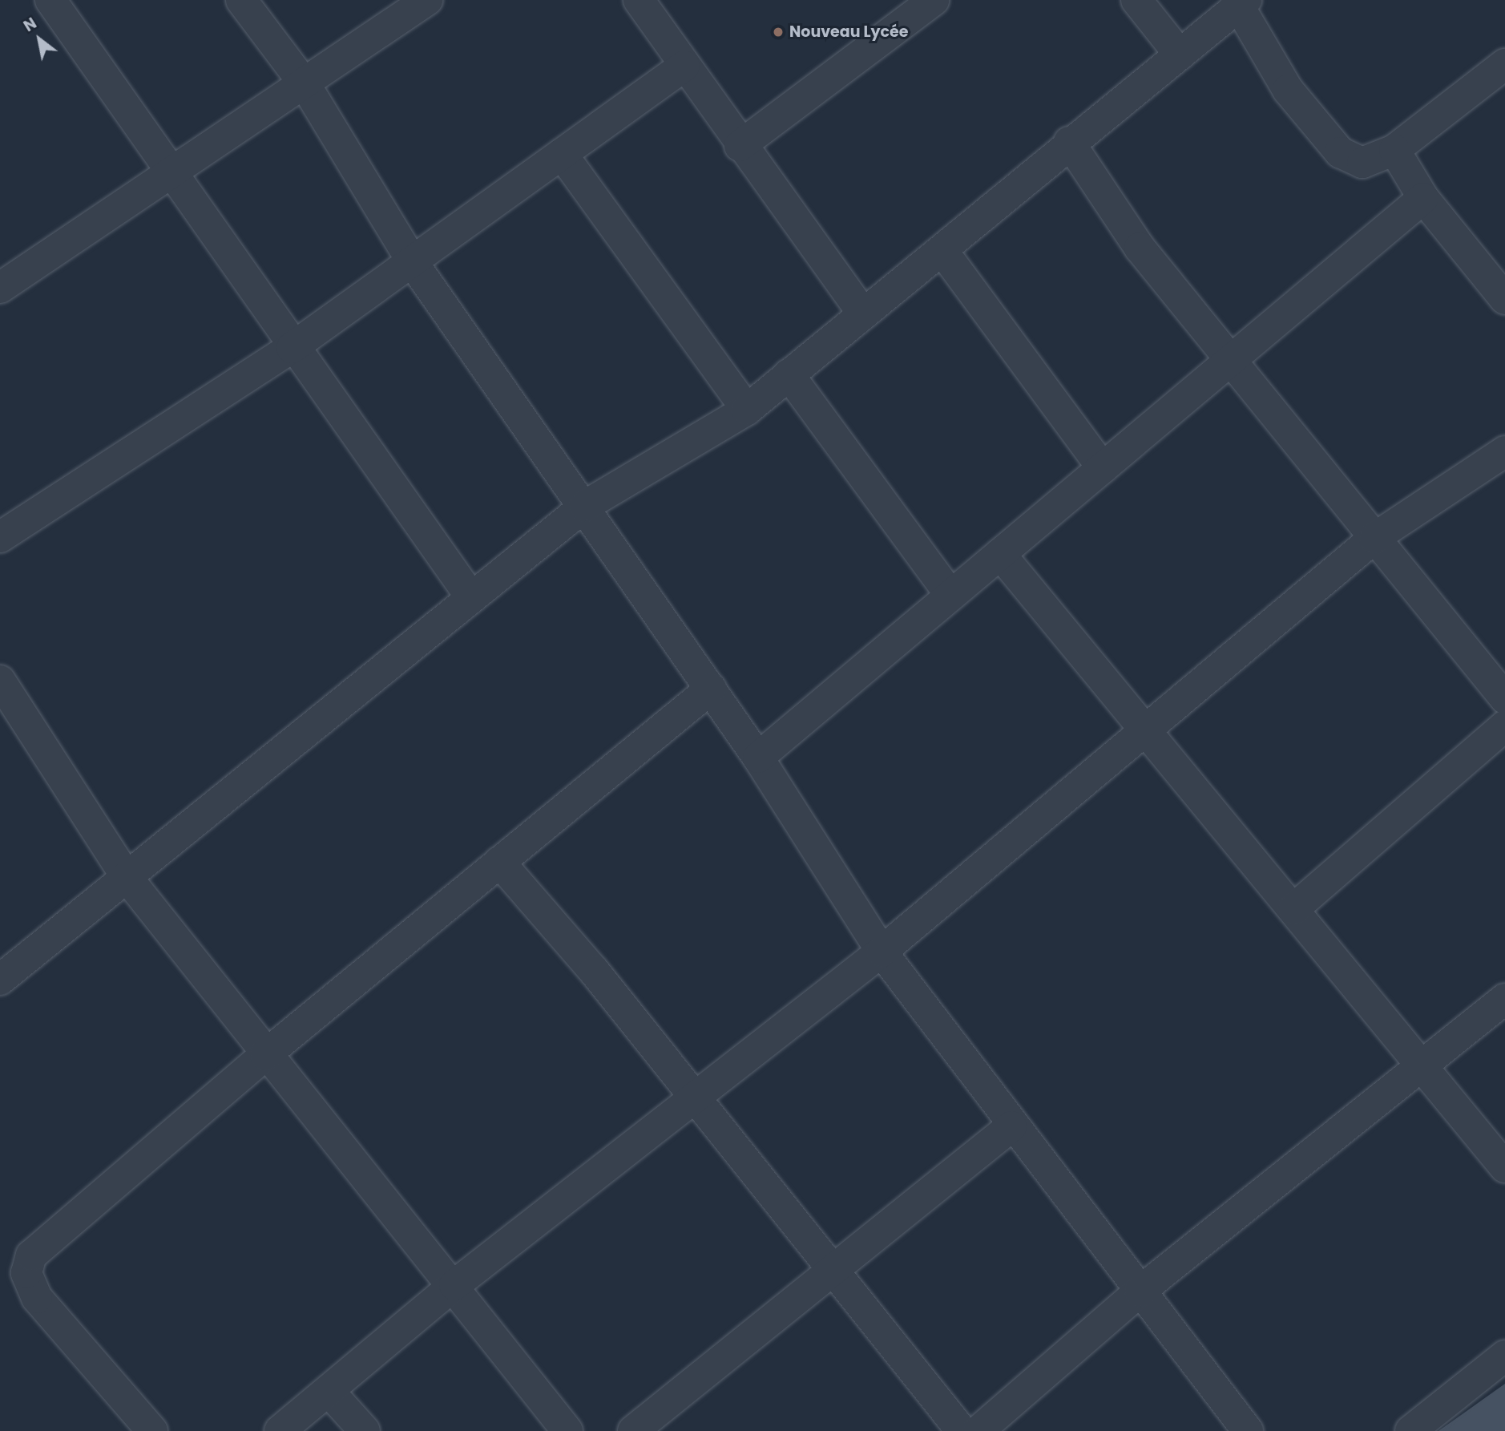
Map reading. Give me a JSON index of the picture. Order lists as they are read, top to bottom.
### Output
{
  "places": ["Nouveau Lycée"],
  "north": "top left"
}
